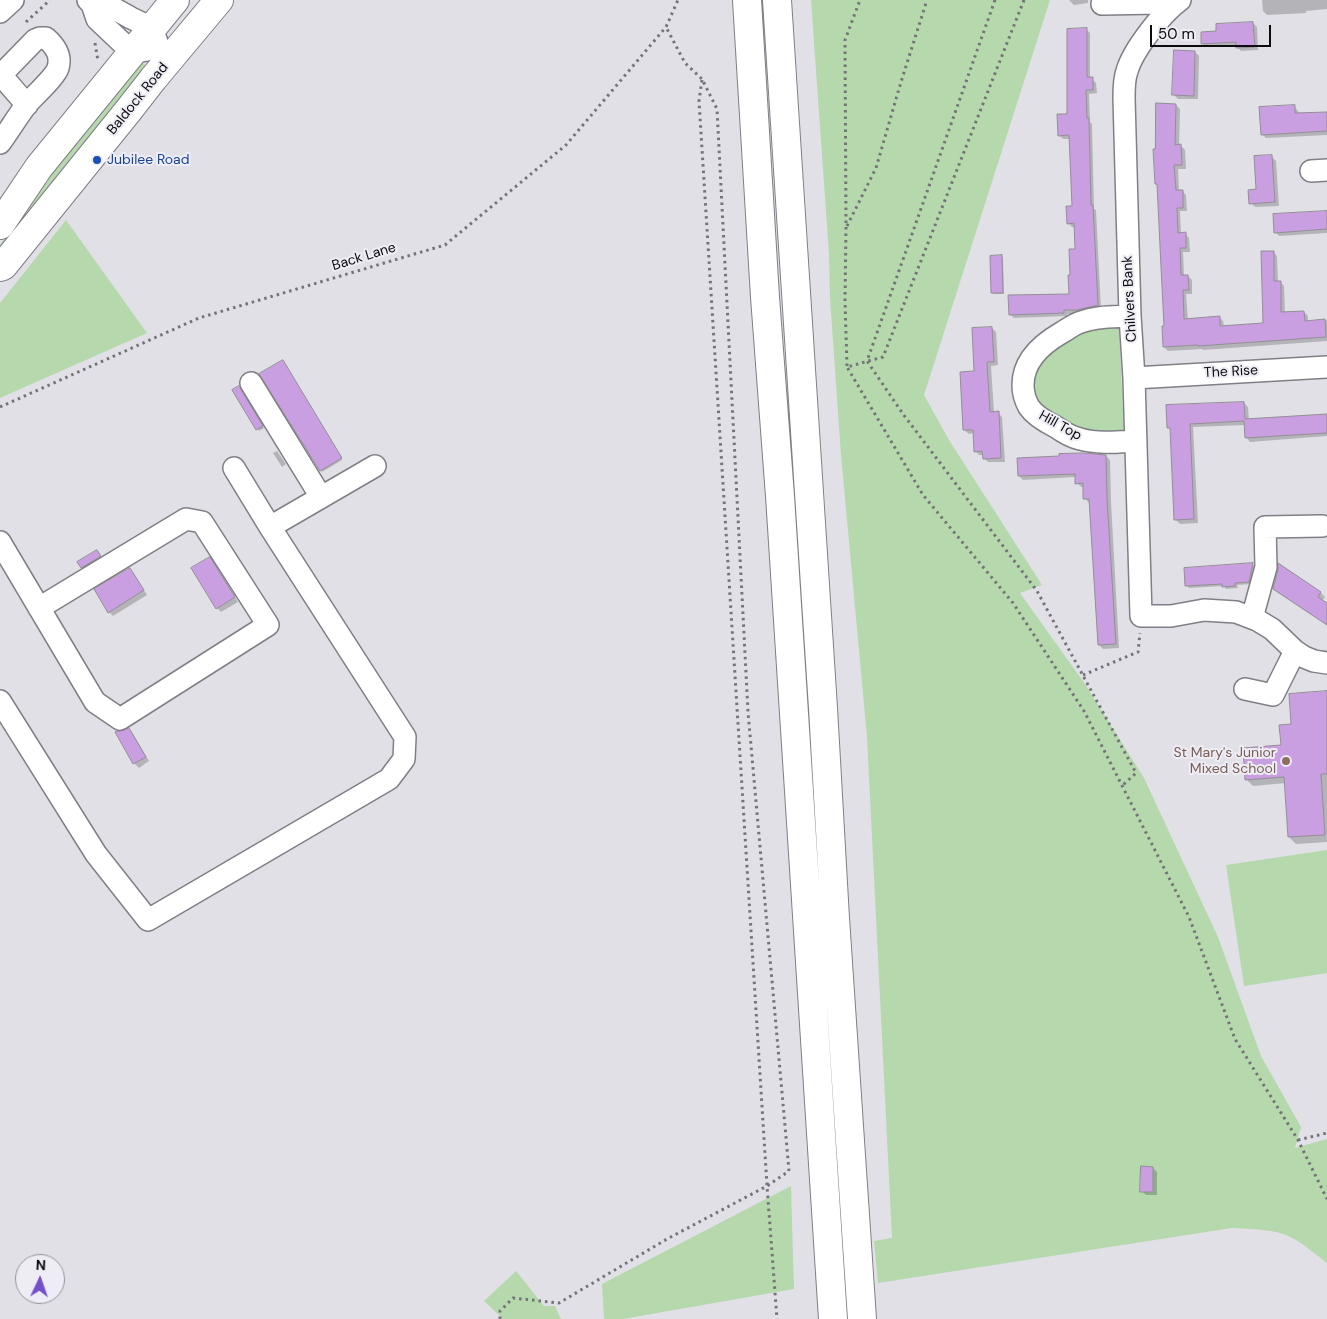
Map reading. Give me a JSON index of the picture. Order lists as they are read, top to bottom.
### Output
{
  "streets": {
    "main road": ["Baldock Road"],
    "street": ["Chilvers Bank", "The Rise", "Hill Top"],
    "path": ["Back Lane"]
  },
  "crossings": [
    ["Chilvers Bank", "The Rise"],
    ["Chilvers Bank", "Hill Top"]
  ],
  "places": ["Jubilee Road", "St Mary's Junior Mixed School"],
  "scale_bar": "50 m",
  "north": "top"
}
